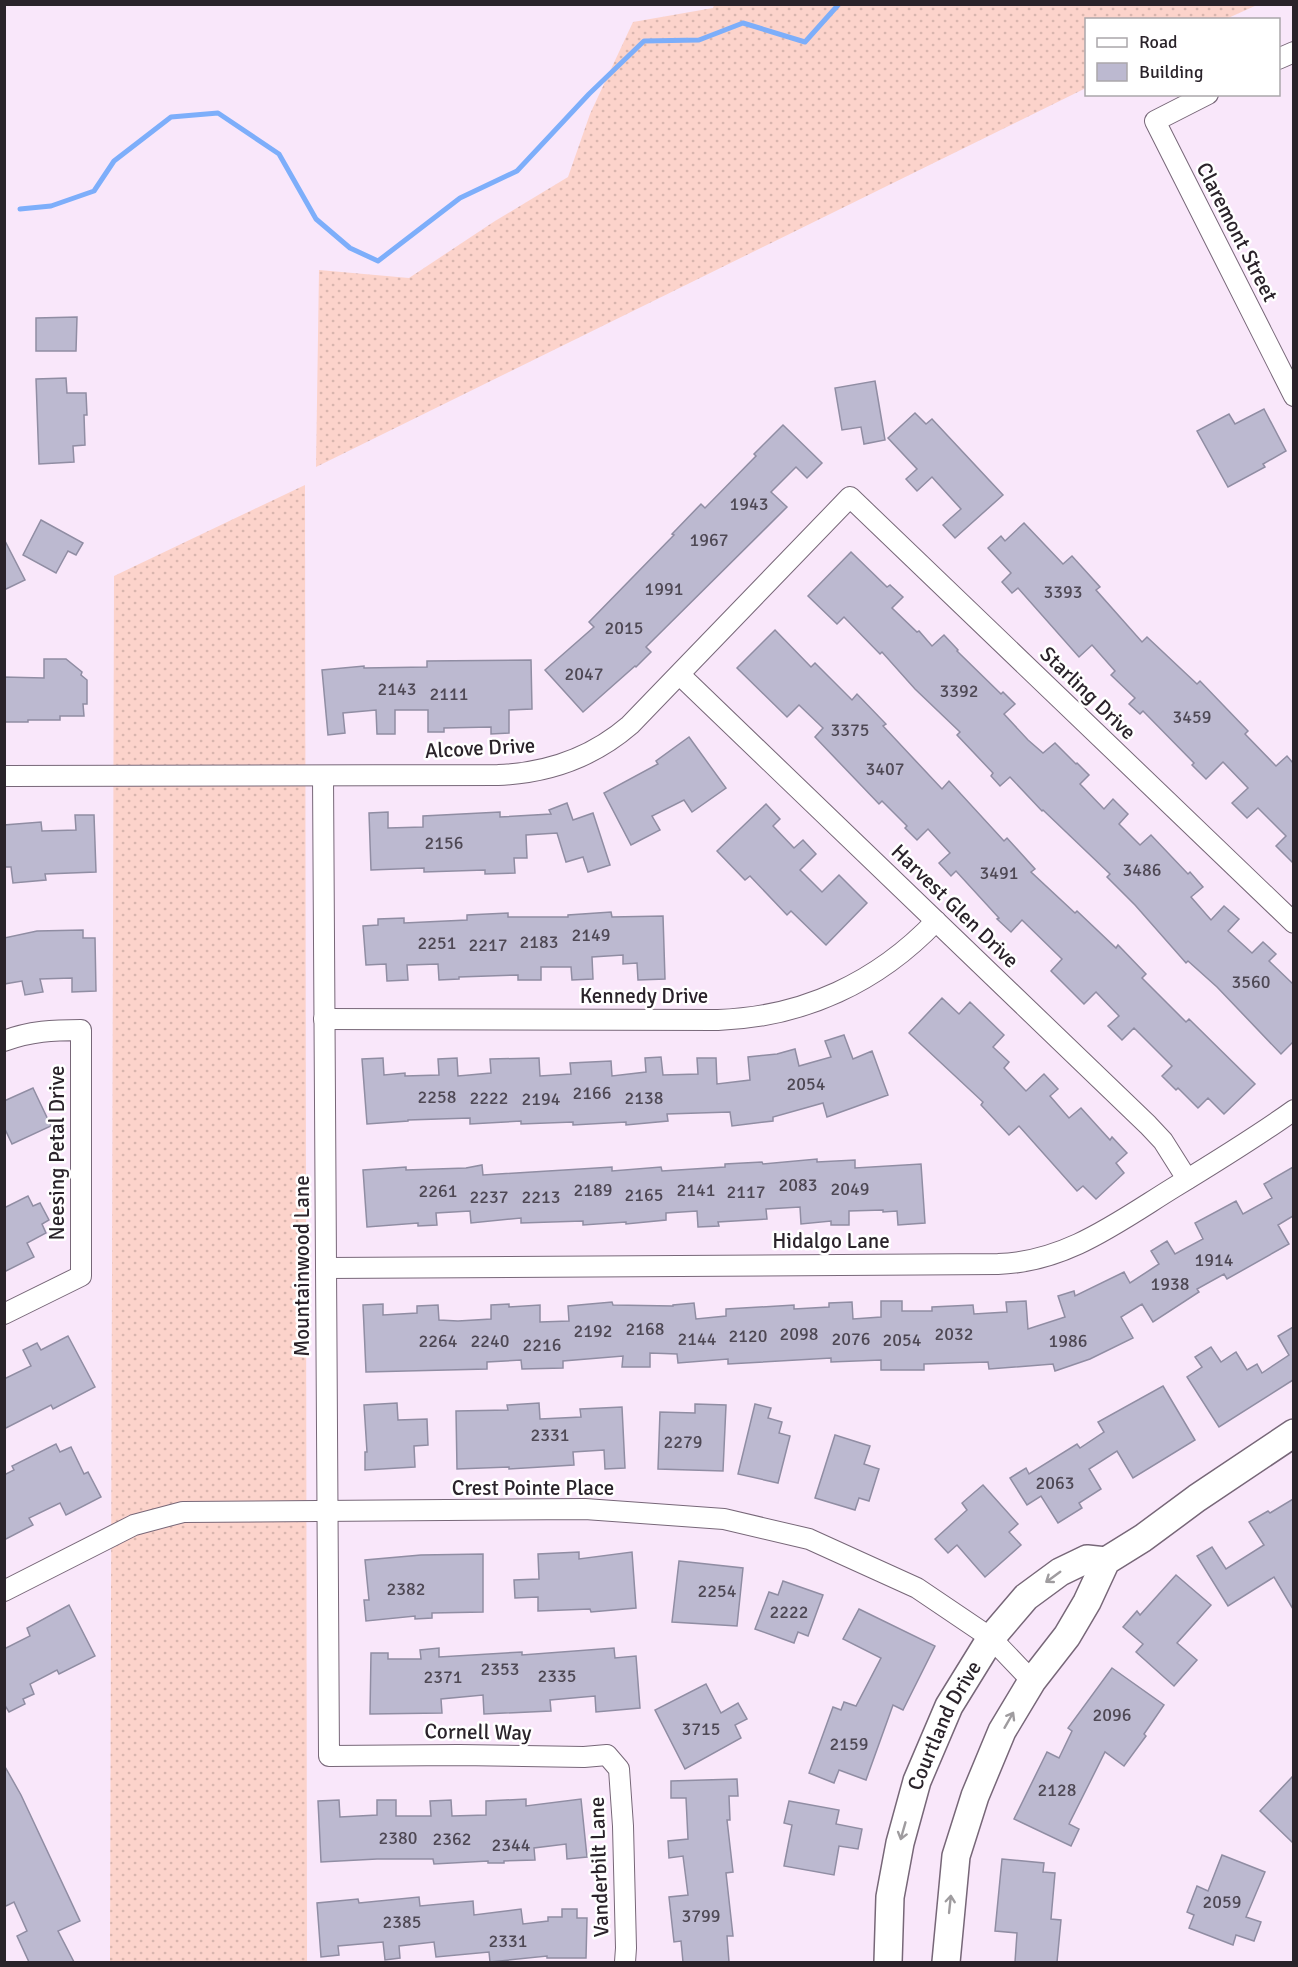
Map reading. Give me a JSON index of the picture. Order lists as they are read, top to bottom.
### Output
{
  "streets": {
    "street": [
      "Claremont Street",
      "Starling Drive",
      "Alcove Drive",
      "Harvest Glen Drive",
      "Kennedy Drive",
      "Neesing Petal Drive",
      "Hidalgo Lane",
      "Mountainwood Lane",
      "Crest Pointe Place",
      "Courtland Drive",
      "Cornell Way",
      "Vanderbilt Lane"
    ]
  },
  "crossings": [
    ["Starling Drive", "Alcove Drive"],
    ["Alcove Drive", "Harvest Glen Drive"],
    ["Alcove Drive", "Mountainwood Lane"],
    ["Harvest Glen Drive", "Kennedy Drive"],
    ["Harvest Glen Drive", "Hidalgo Lane"],
    ["Kennedy Drive", "Mountainwood Lane"],
    ["Hidalgo Lane", "Mountainwood Lane"],
    ["Mountainwood Lane", "Crest Pointe Place"],
    ["Mountainwood Lane", "Cornell Way"],
    ["Crest Pointe Place", "Courtland Drive"],
    ["Cornell Way", "Vanderbilt Lane"]
  ],
  "house_numbers": [
    "1943",
    "1967",
    "1991",
    "3393",
    "2015",
    "2047",
    "2143",
    "3392",
    "2111",
    "3459",
    "3375",
    "3407",
    "2156",
    "3486",
    "3491",
    "2149",
    "2183",
    "2251",
    "2217",
    "3560",
    "2054",
    "2166",
    "2258",
    "2222",
    "2138",
    "2194",
    "2083",
    "2049",
    "2189",
    "2141",
    "2261",
    "2117",
    "2165",
    "2237",
    "2213",
    "1914",
    "1938",
    "2168",
    "2192",
    "2098",
    "2032",
    "2120",
    "2144",
    "2076",
    "2054",
    "2264",
    "2240",
    "1986",
    "2216",
    "2331",
    "2279",
    "2063",
    "2382",
    "2254",
    "2222",
    "2353",
    "2335",
    "2371",
    "2096",
    "3715",
    "2159",
    "2128",
    "2380",
    "2362",
    "2344",
    "2059",
    "3799",
    "2385",
    "2331"
  ],
  "legend": ["Road", "Building"]
}
